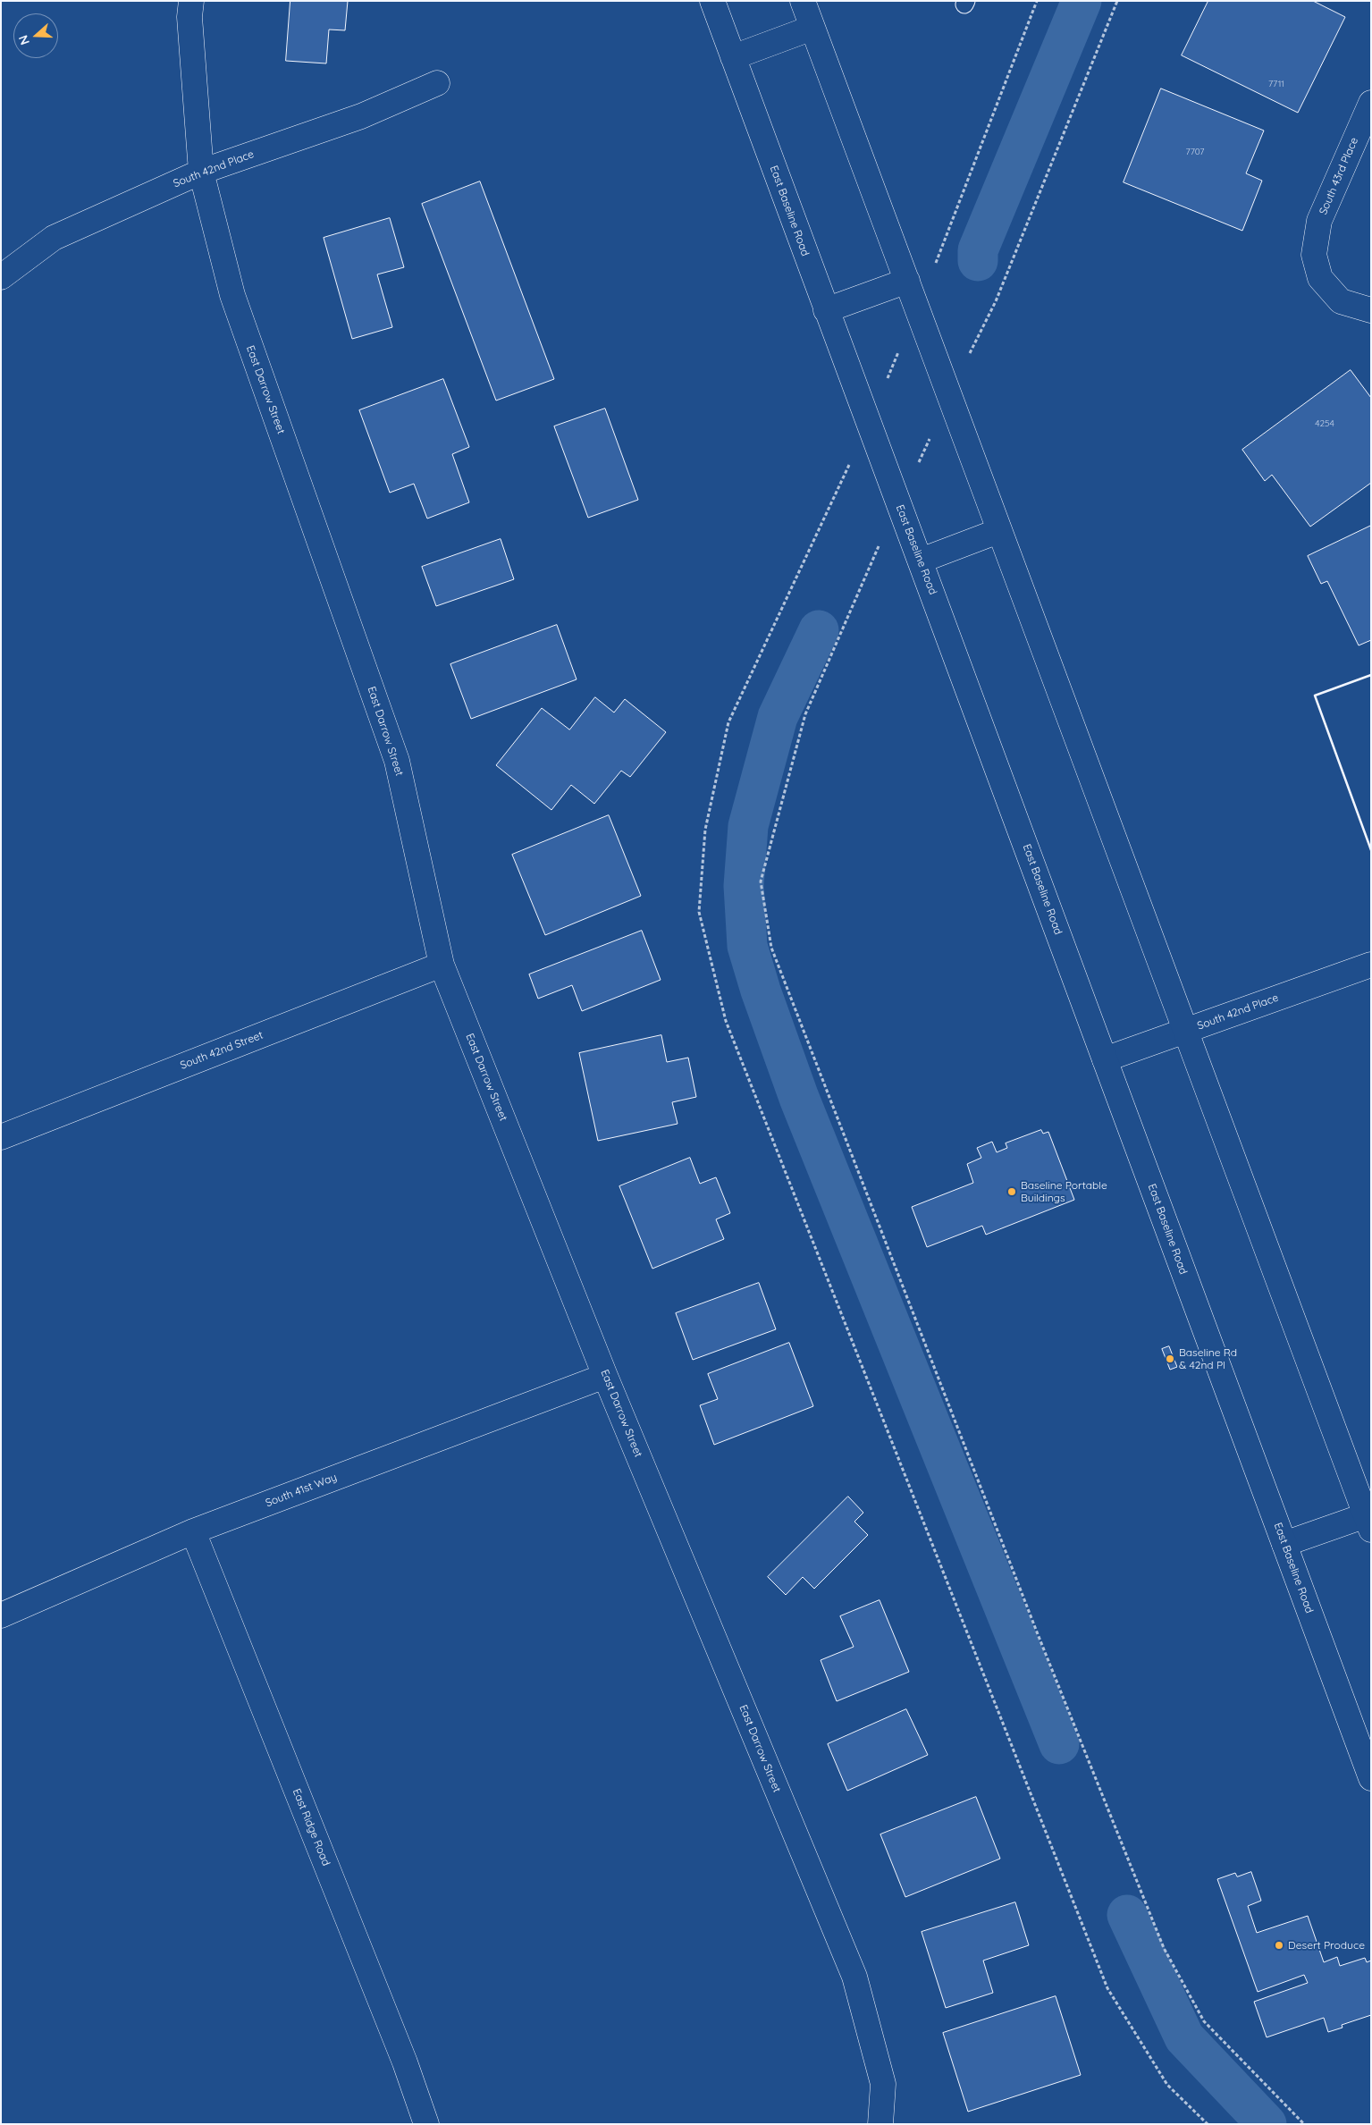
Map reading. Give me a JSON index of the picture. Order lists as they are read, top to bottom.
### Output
{
  "streets": {
    "street": [
      "South 42nd Place",
      "South 43rd Place",
      "East Baseline Road",
      "East Darrow Street",
      "South 42nd Street",
      "South 41st Way",
      "East Ridge Road"
    ]
  },
  "crossings": [
    ["South 42nd Place", "East Baseline Road"],
    ["South 42nd Place", "East Darrow Street"],
    ["East Darrow Street", "South 42nd Street"],
    ["East Darrow Street", "South 41st Way"],
    ["South 41st Way", "East Ridge Road"]
  ],
  "places": ["Baseline Portable Buildings", "Baseline Rd & 42nd Pl", "Desert Produce"],
  "house_numbers": ["7711", "7707", "4254"],
  "north": "left"
}
